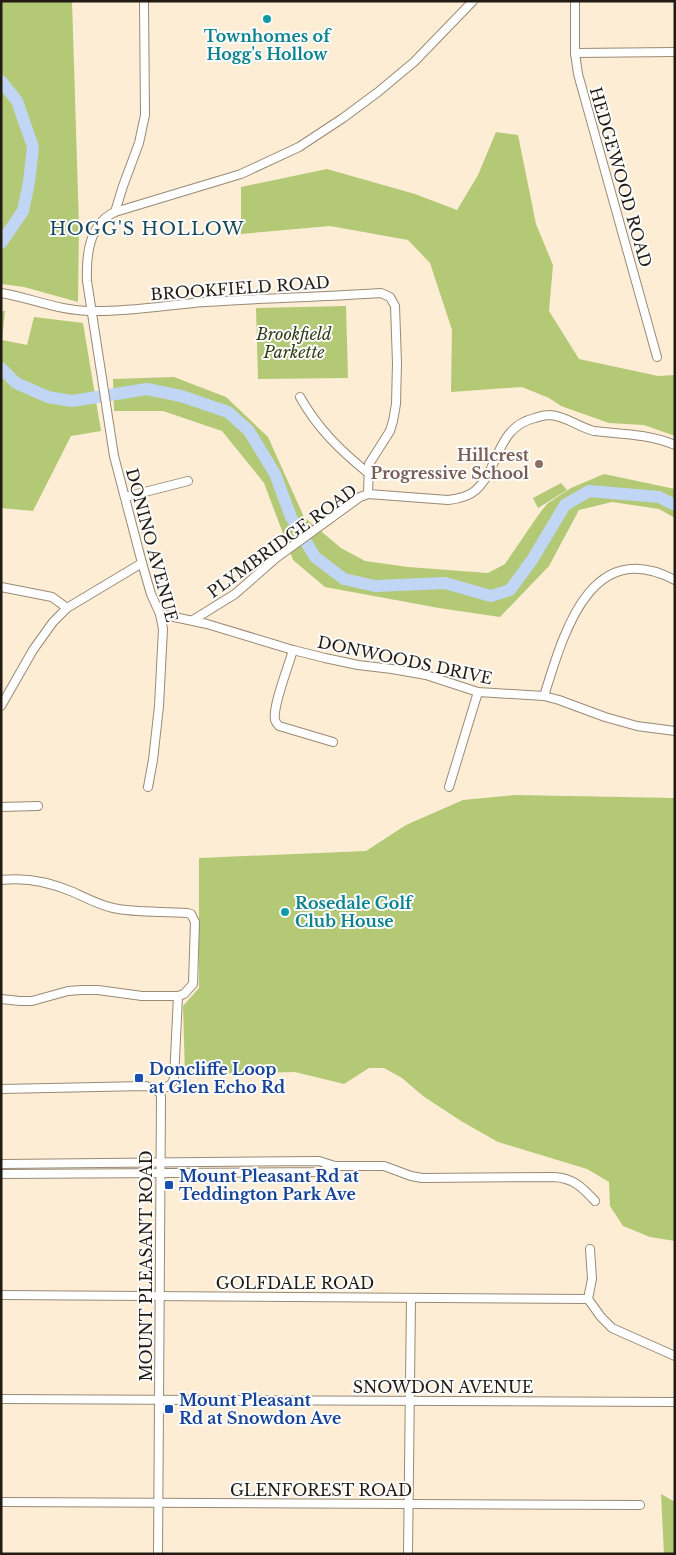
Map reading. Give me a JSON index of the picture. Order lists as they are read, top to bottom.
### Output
{
  "streets": {
    "street": [
      "HEDGEWOOD ROAD",
      "BROOKFIELD ROAD",
      "PLYMBRIDGE ROAD",
      "DONINO AVENUE",
      "DONWOODS DRIVE",
      "MOUNT PLEASANT ROAD",
      "GOLFDALE ROAD",
      "SNOWDON AVENUE",
      "GLENFOREST ROAD"
    ]
  },
  "crossings": [
    ["BROOKFIELD ROAD", "DONINO AVENUE"],
    ["PLYMBRIDGE ROAD", "DONWOODS DRIVE"],
    ["DONINO AVENUE", "DONWOODS DRIVE"],
    ["MOUNT PLEASANT ROAD", "GOLFDALE ROAD"],
    ["MOUNT PLEASANT ROAD", "SNOWDON AVENUE"],
    ["MOUNT PLEASANT ROAD", "GLENFOREST ROAD"]
  ],
  "districts": ["HOGG'S HOLLOW"],
  "parks": ["Brookfield Parkette"],
  "places": {
    "other": ["Townhomes of Hogg's Hollow", "Hillcrest Progressive School", "Rosedale Golf Club House"],
    "transit": ["Doncliffe Loop at Glen Echo Rd", "Mount Pleasant Rd at Teddington Park Ave", "Mount Pleasant Rd at Snowdon Ave"]
  }
}
